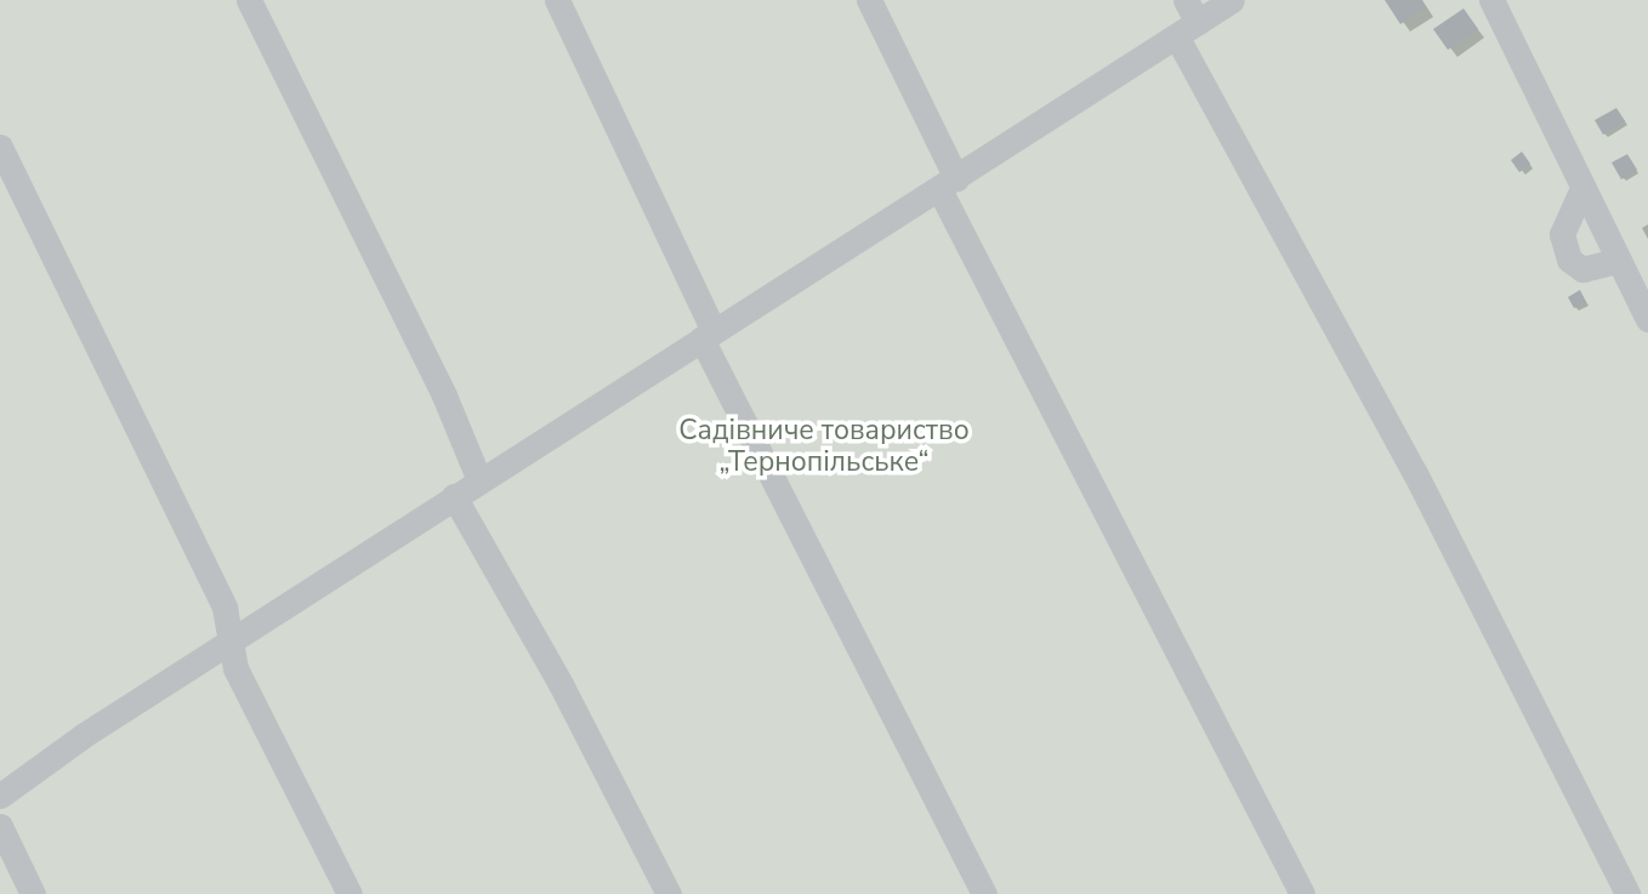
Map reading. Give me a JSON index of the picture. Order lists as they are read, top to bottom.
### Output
{
  "parks": ["Садівниче товариство „Тернопільське“"]
}
